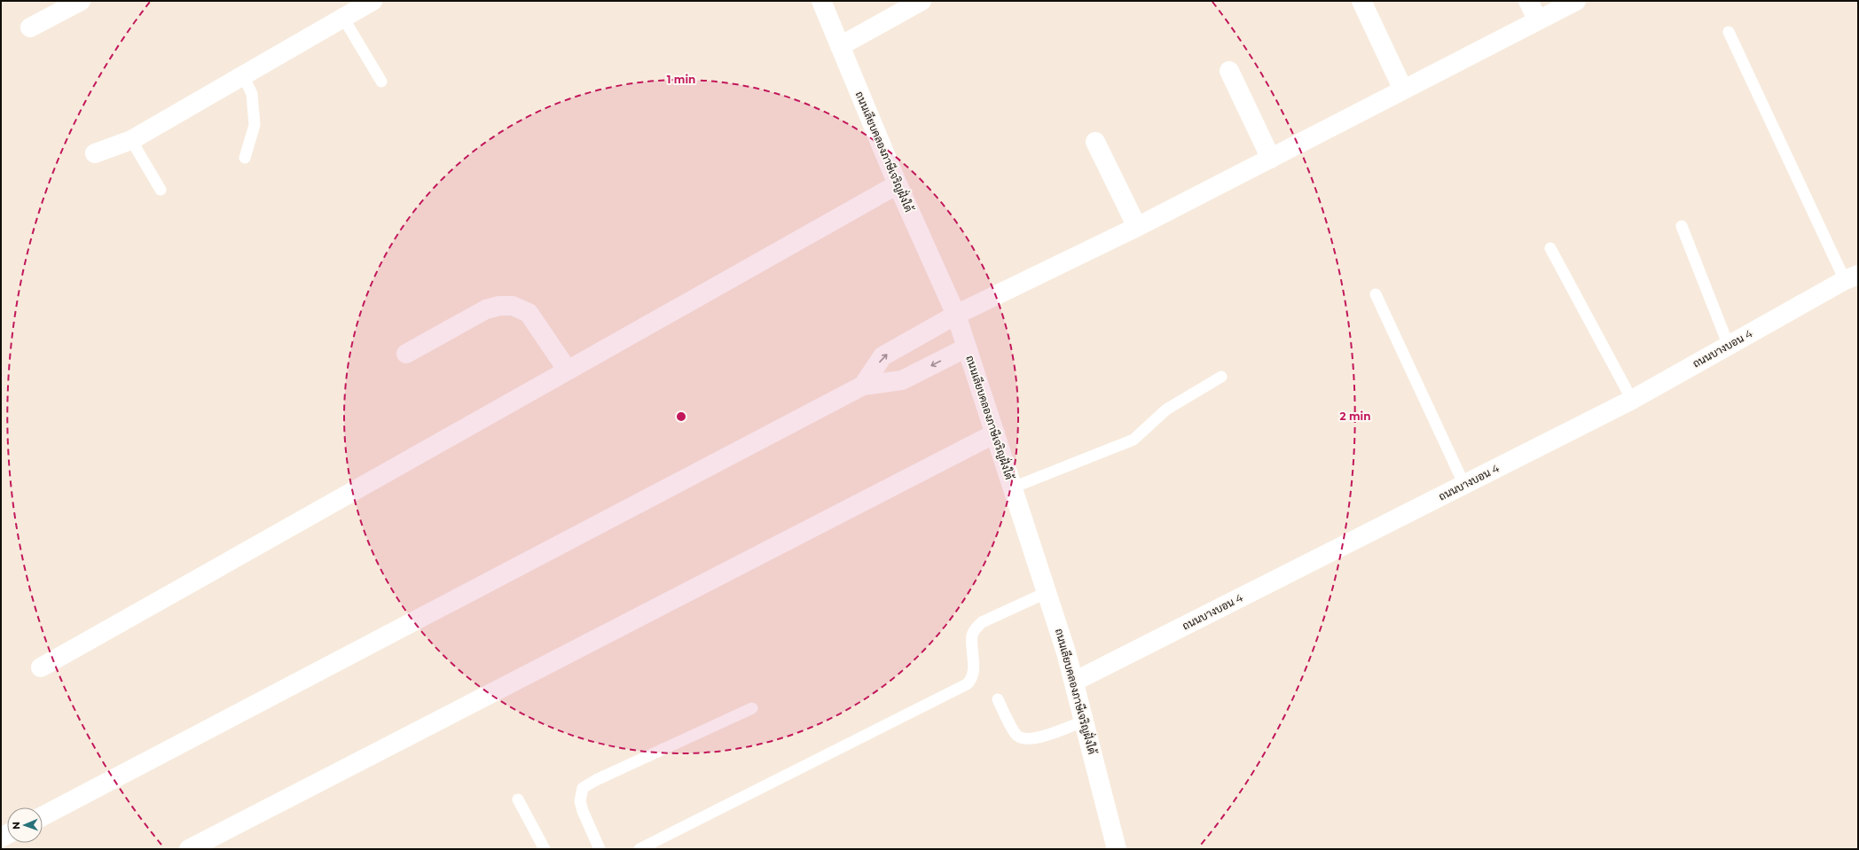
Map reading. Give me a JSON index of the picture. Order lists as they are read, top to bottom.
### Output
{
  "streets": {
    "street": ["ถนนเลียบคลองภาษีเจริญฝั่งใต้", "ถนนบางบอน 4"]
  },
  "crossings": [
    ["ถนนเลียบคลองภาษีเจริญฝั่งใต้", "ถนนบางบอน 4"]
  ],
  "north": "left",
  "rings": ["1 min", "2 min"]
}
